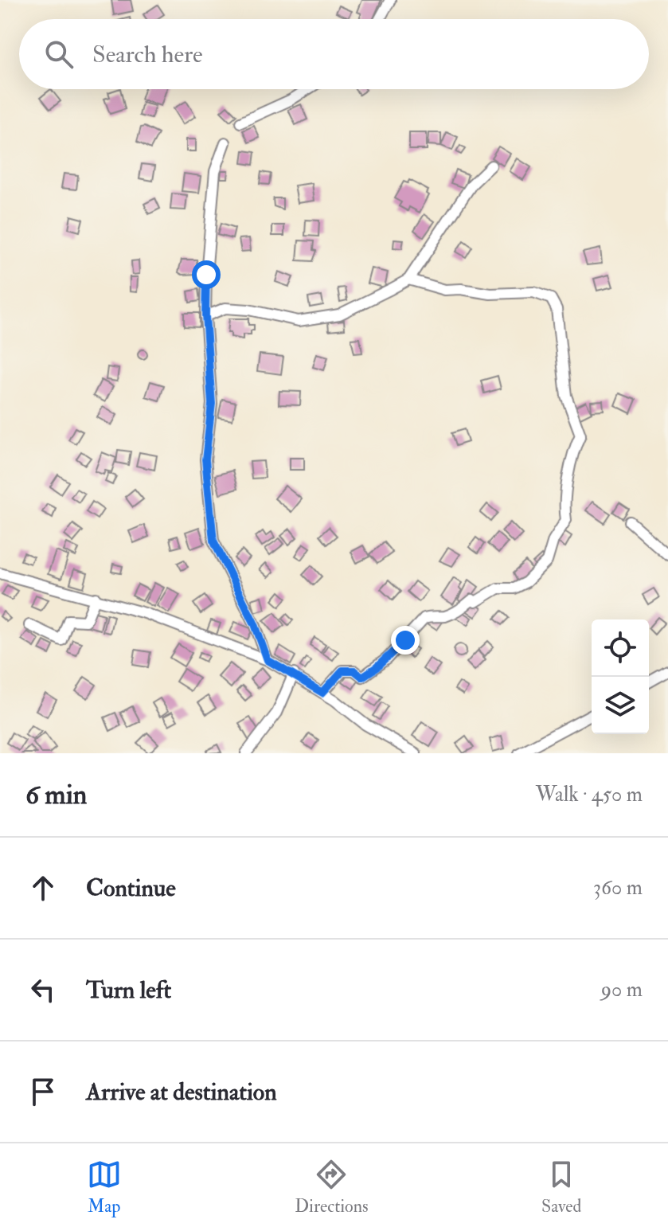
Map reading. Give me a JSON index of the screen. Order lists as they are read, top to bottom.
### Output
{
  "page": {
    "search": "Search here",
    "heading": ["6 min", "Walk · 450 m"],
    "list": [
      ["Continue", "360 m"],
      ["Turn left", "90 m"],
      "Arrive at destination"
    ],
    "nav": ["Map", "Directions", "Saved"]
  }
}
